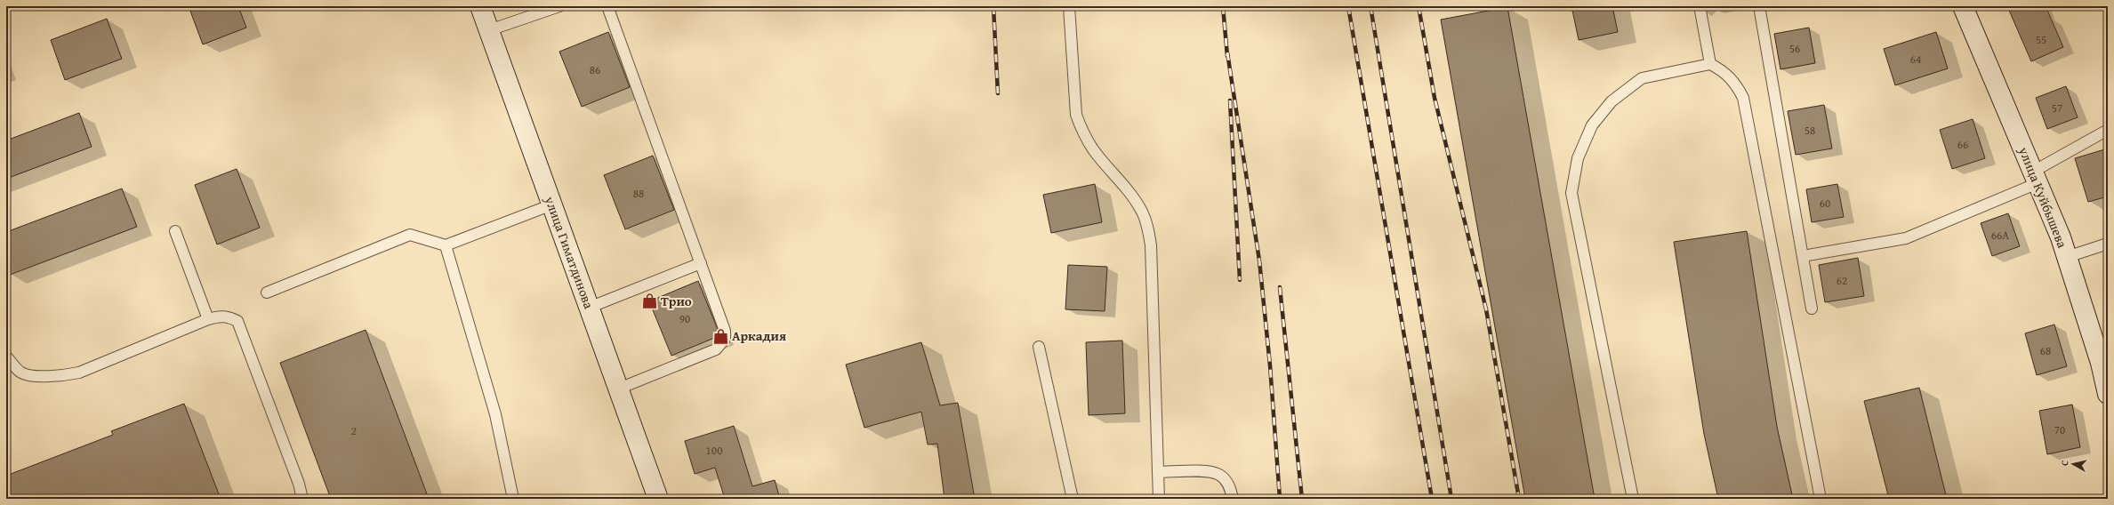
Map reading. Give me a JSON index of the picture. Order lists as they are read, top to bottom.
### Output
{
  "streets": {
    "main road": ["улица Куйбышева", "улица Гиматдинова"]
  },
  "places": {
    "shop": ["Трио", "Аркадия"]
  },
  "house_numbers": [
    "55",
    "56",
    "64",
    "86",
    "57",
    "58",
    "66",
    "88",
    "60",
    "66А",
    "62",
    "90",
    "68",
    "70",
    "2",
    "100"
  ],
  "north": "left"
}
